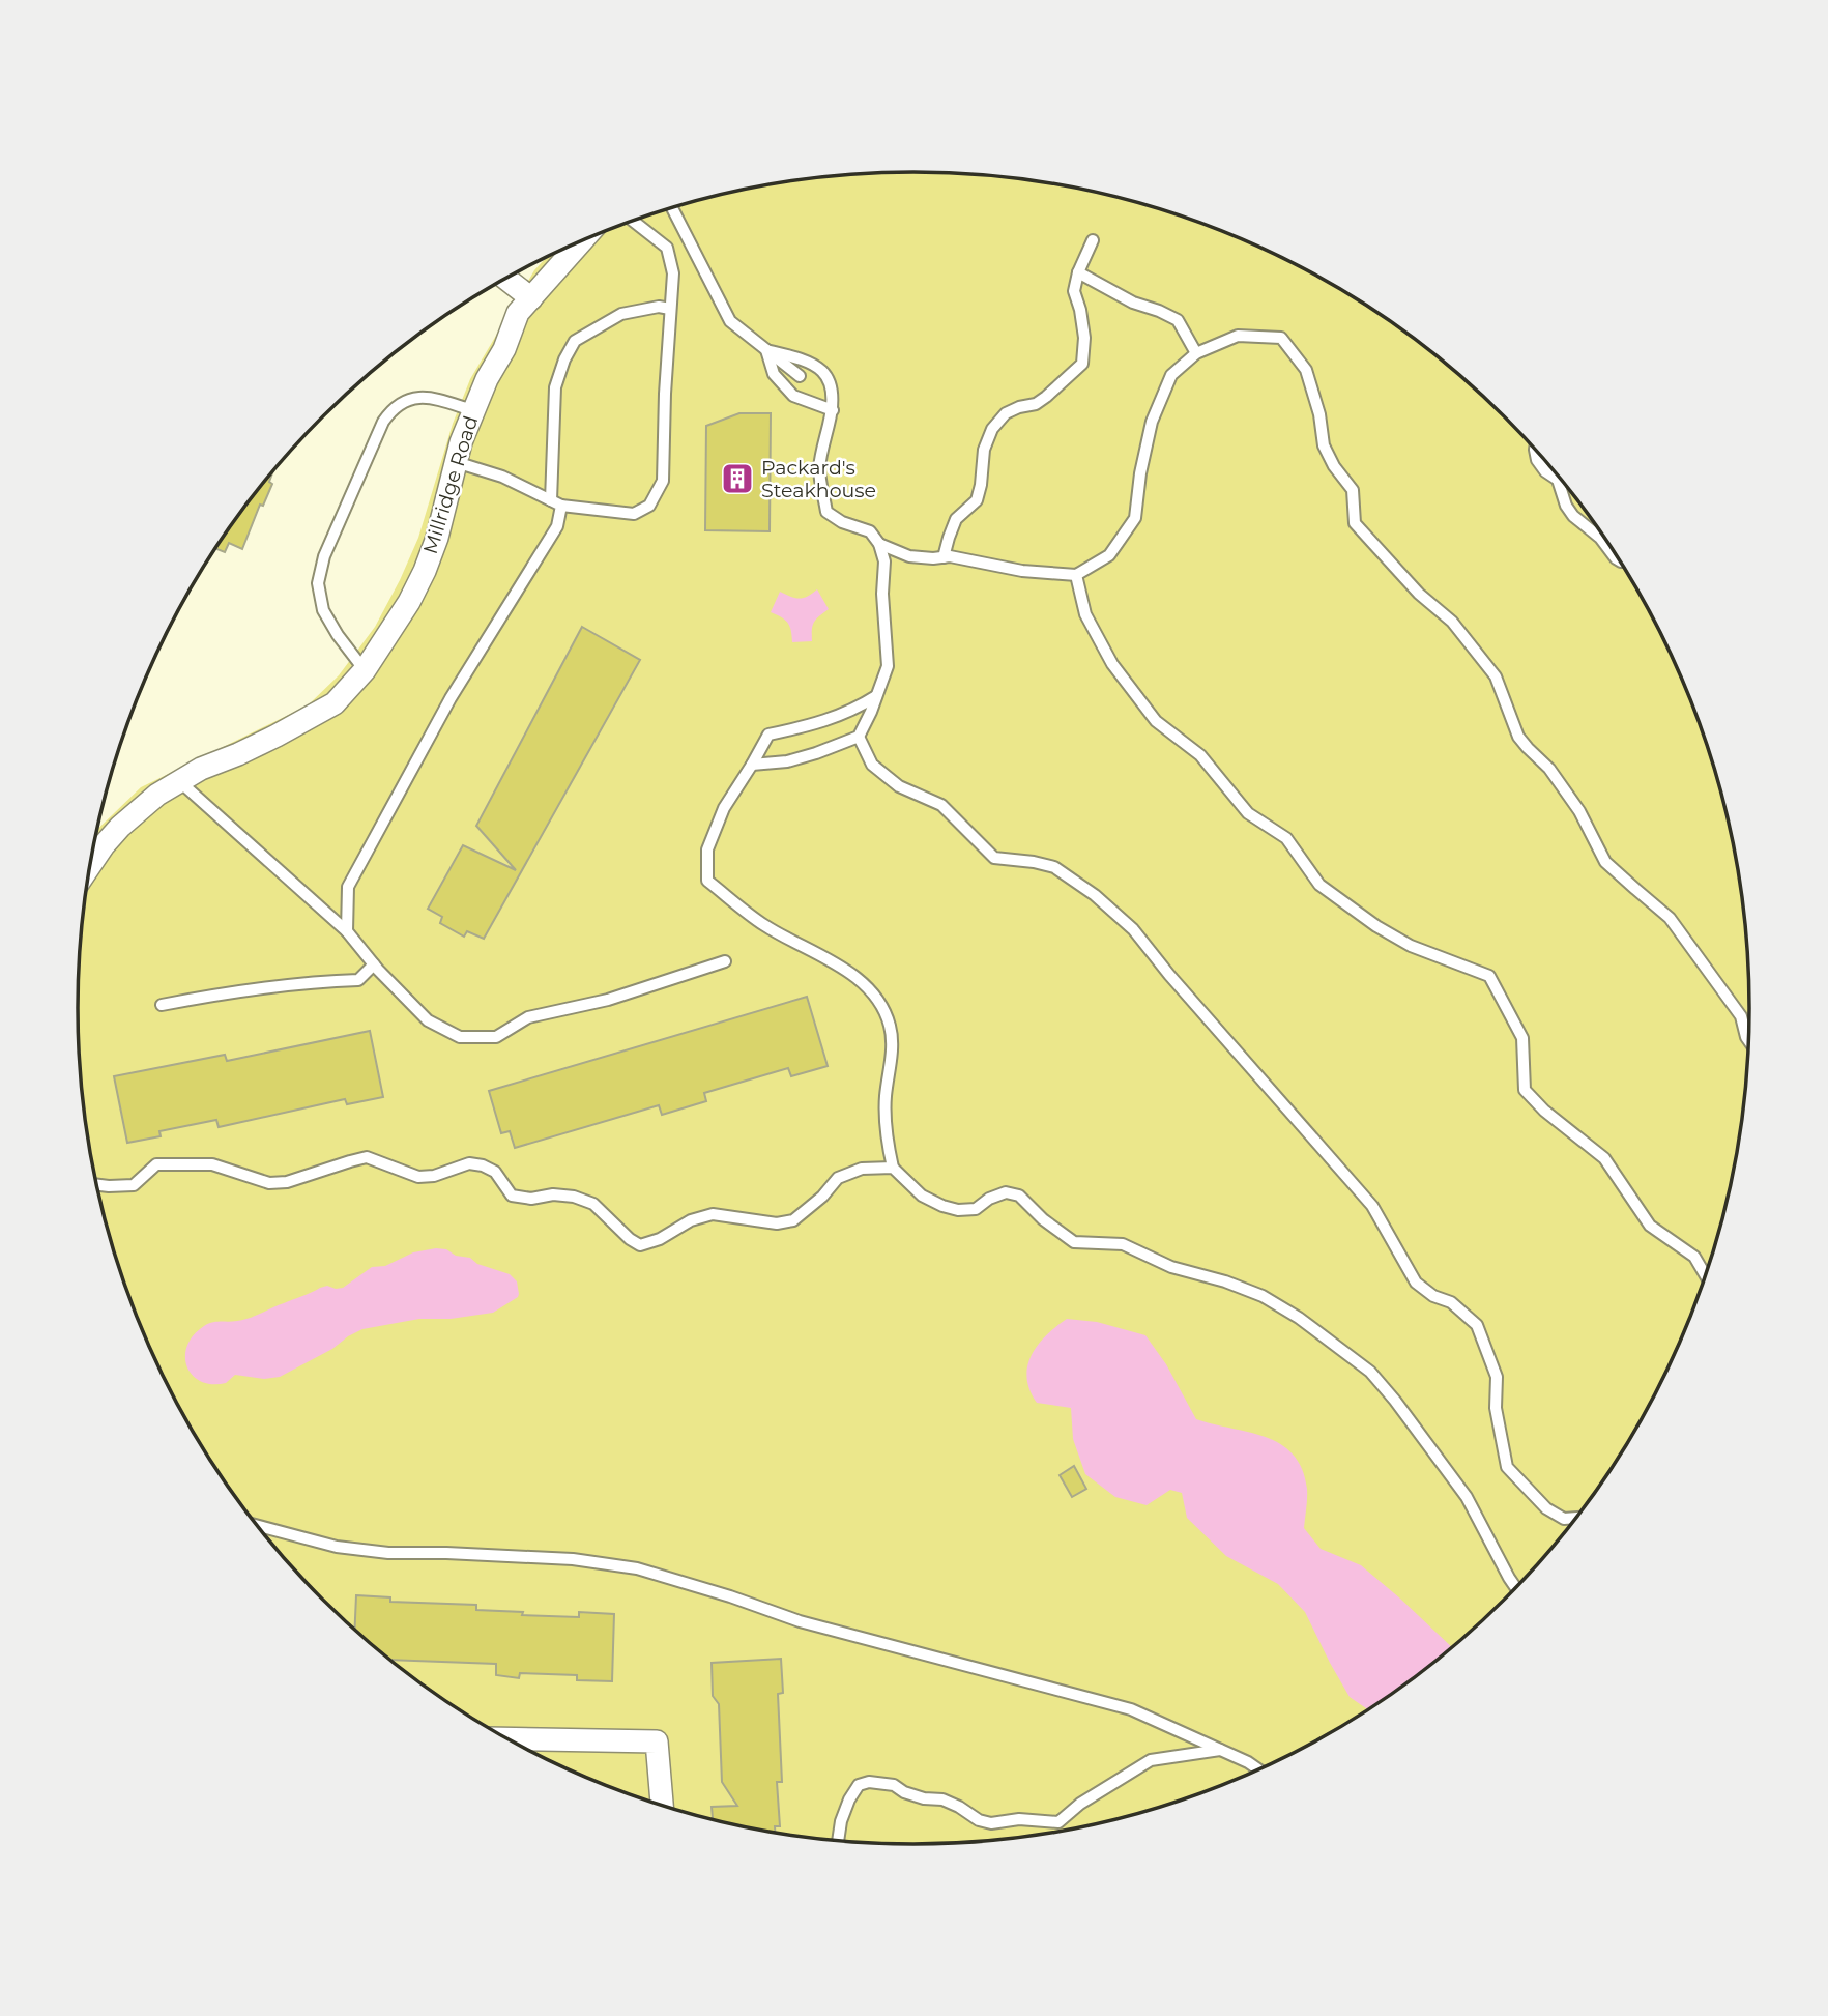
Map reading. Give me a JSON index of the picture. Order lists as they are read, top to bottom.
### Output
{
  "streets": {
    "street": ["Millridge Road"]
  },
  "places": {
    "building": ["Packard's Steakhouse"]
  }
}
